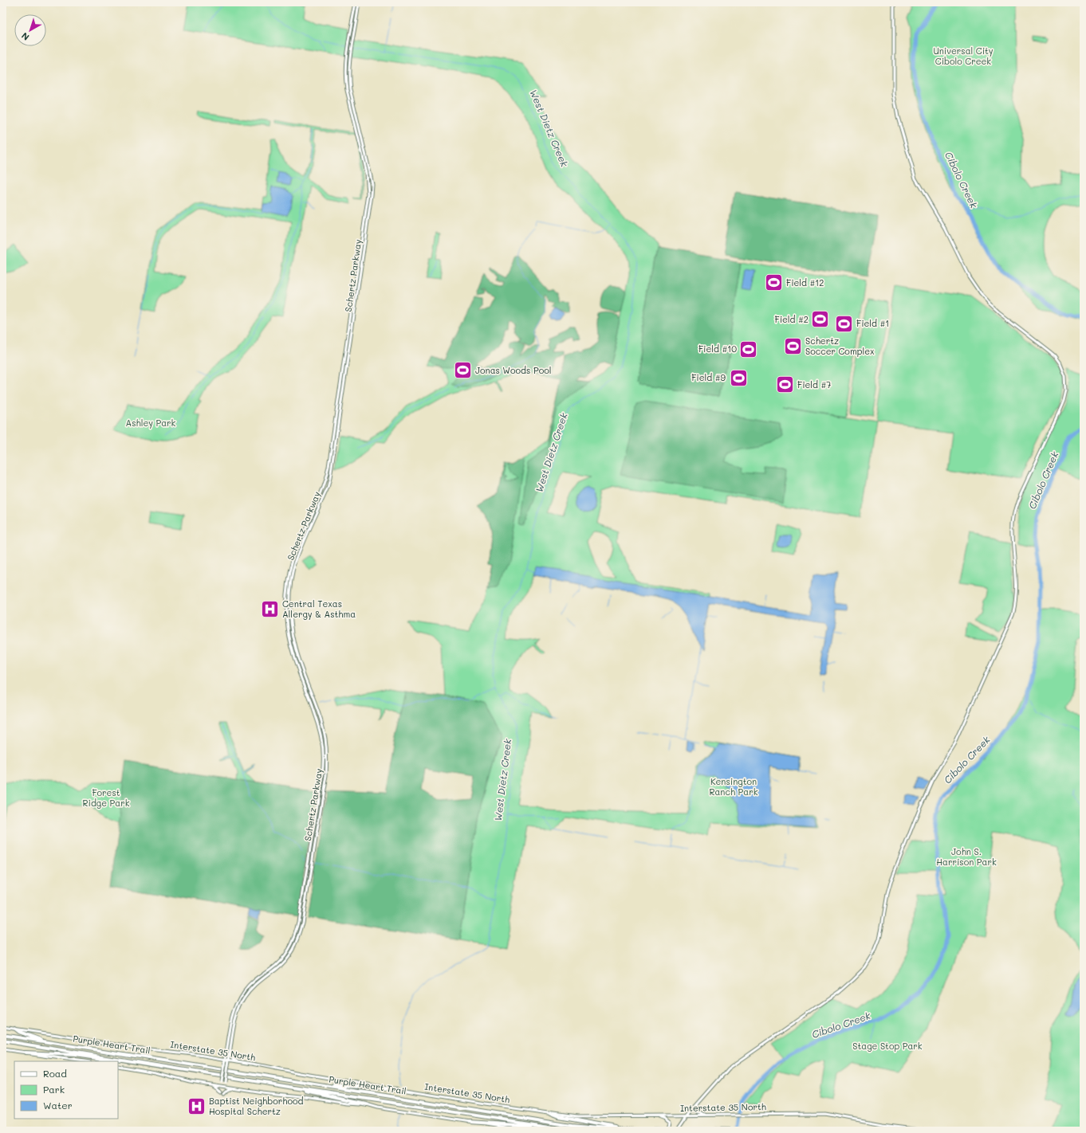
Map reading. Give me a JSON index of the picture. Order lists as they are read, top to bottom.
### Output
{
  "streets": {
    "highway": ["Purple Heart Trail"],
    "main road": ["Schertz Parkway", "Interstate 35 North"]
  },
  "crossings": [
    ["Schertz Parkway", "Interstate 35 North"]
  ],
  "water": ["West Dietz Creek", "Cibolo Creek"],
  "parks": [
    "Universal City Cibolo Creek",
    "Ashley Park",
    "Kensington Ranch Park",
    "Forest Ridge Park",
    "John S. Harrison Park",
    "Stage Stop Park"
  ],
  "places": {
    "sports": [
      "Field #12",
      "Field #2",
      "Field #1",
      "Schertz Soccer Complex",
      "Field #10",
      "Jonas Woods Pool",
      "Field #9",
      "Field #7"
    ],
    "hospital": ["Central Texas Allergy & Asthma", "Baptist Neighborhood Hospital Schertz"]
  },
  "legend": ["Road", "Park", "Water"],
  "north": "bottom left"
}
